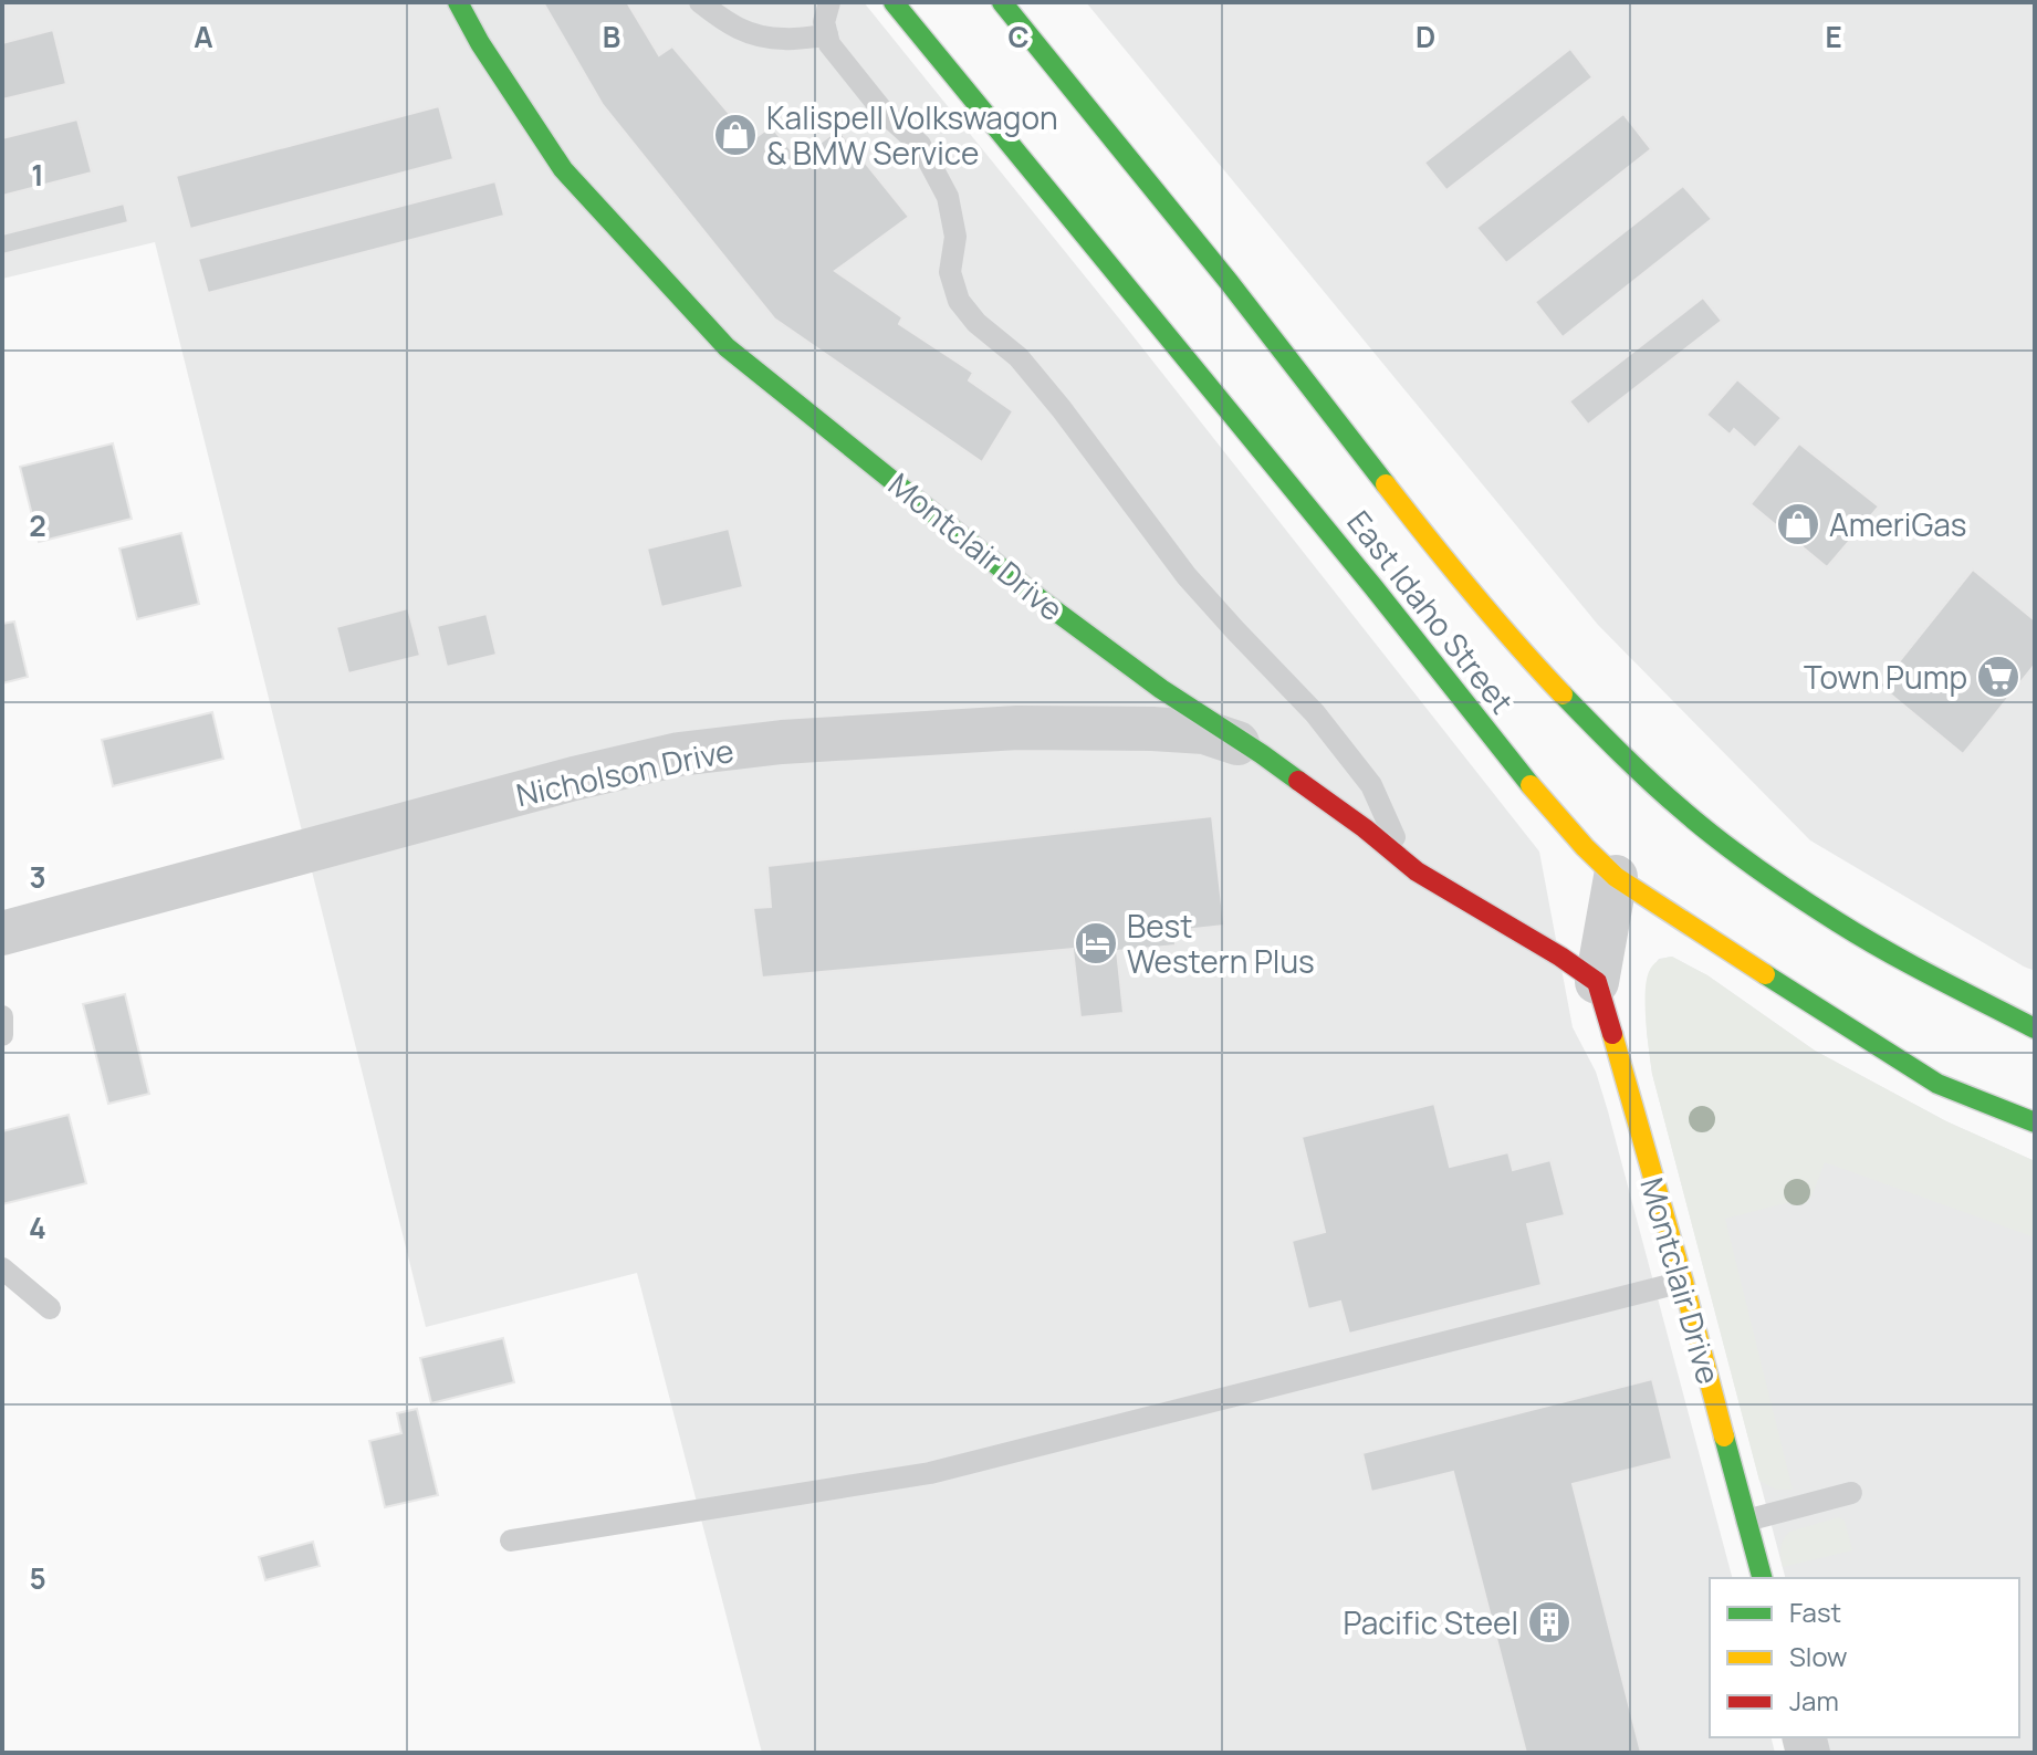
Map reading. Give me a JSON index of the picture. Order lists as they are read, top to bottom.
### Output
{
  "streets": {
    "main road": ["Montclair Drive", "East Idaho Street"],
    "street": ["Nicholson Drive"]
  },
  "crossings": [
    ["Montclair Drive", "East Idaho Street"],
    ["Montclair Drive", "Nicholson Drive"]
  ],
  "places": {
    "shop": ["Kalispell Volkswagon & BMW Service", "AmeriGas"],
    "supermarket": ["Town Pump"],
    "hotel": ["Best Western Plus"],
    "building": ["Pacific Steel"]
  },
  "legend": ["Fast", "Slow", "Jam"],
  "grid": {
    "columns": [
      "A",
      "B",
      "C",
      "D",
      "E"
    ],
    "rows": [
      "1",
      "2",
      "3",
      "4",
      "5"
    ]
  }
}
